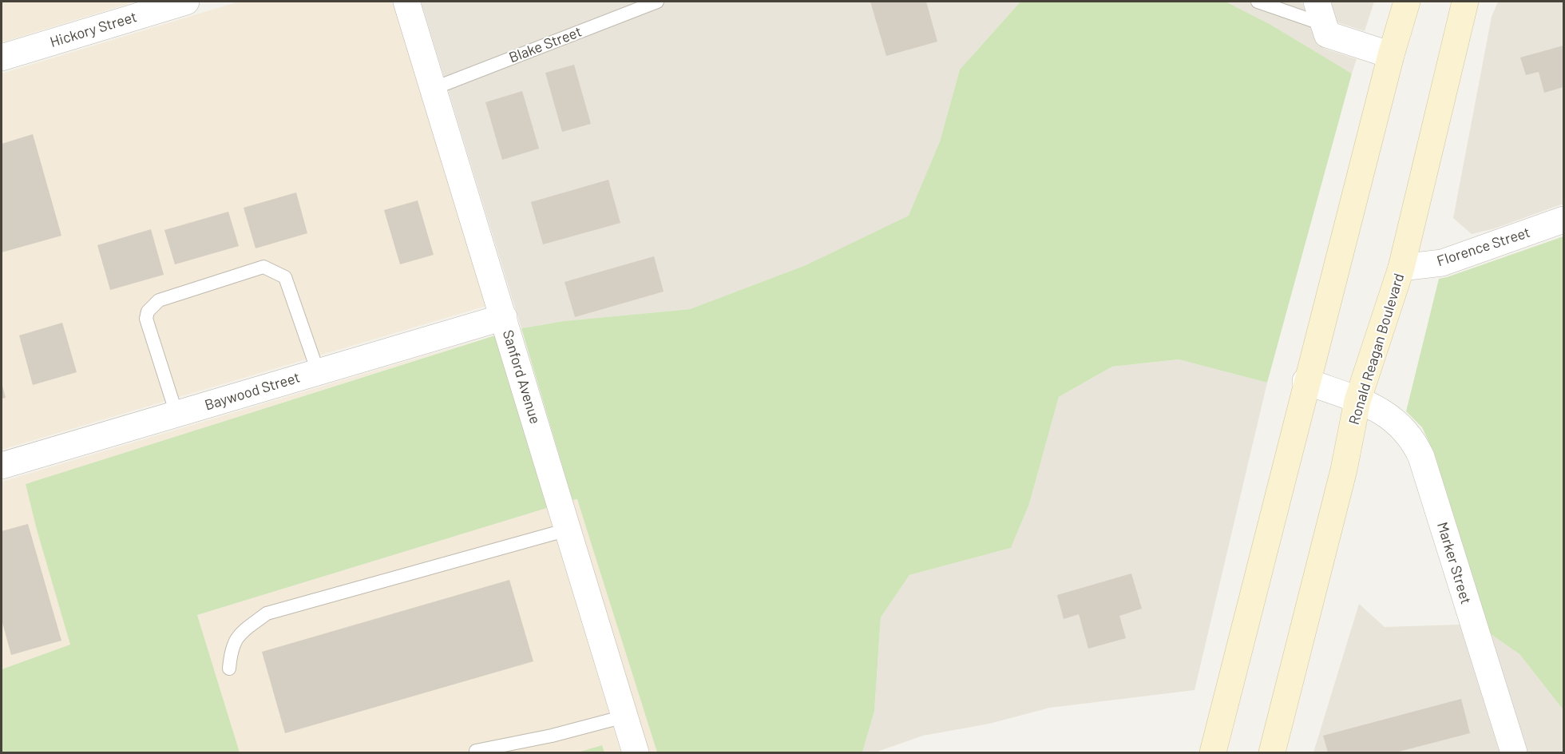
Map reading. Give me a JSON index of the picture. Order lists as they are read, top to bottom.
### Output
{
  "streets": {
    "main road": ["Ronald Reagan Boulevard"],
    "street": [
      "Hickory Street",
      "Florence Street",
      "Sanford Avenue",
      "Baywood Street",
      "Marker Street"
    ],
    "lane": ["Blake Street"]
  },
  "crossings": [
    ["Blake Street", "Sanford Avenue"],
    ["Florence Street", "Ronald Reagan Boulevard"],
    ["Ronald Reagan Boulevard", "Marker Street"],
    ["Sanford Avenue", "Baywood Street"]
  ]
}
